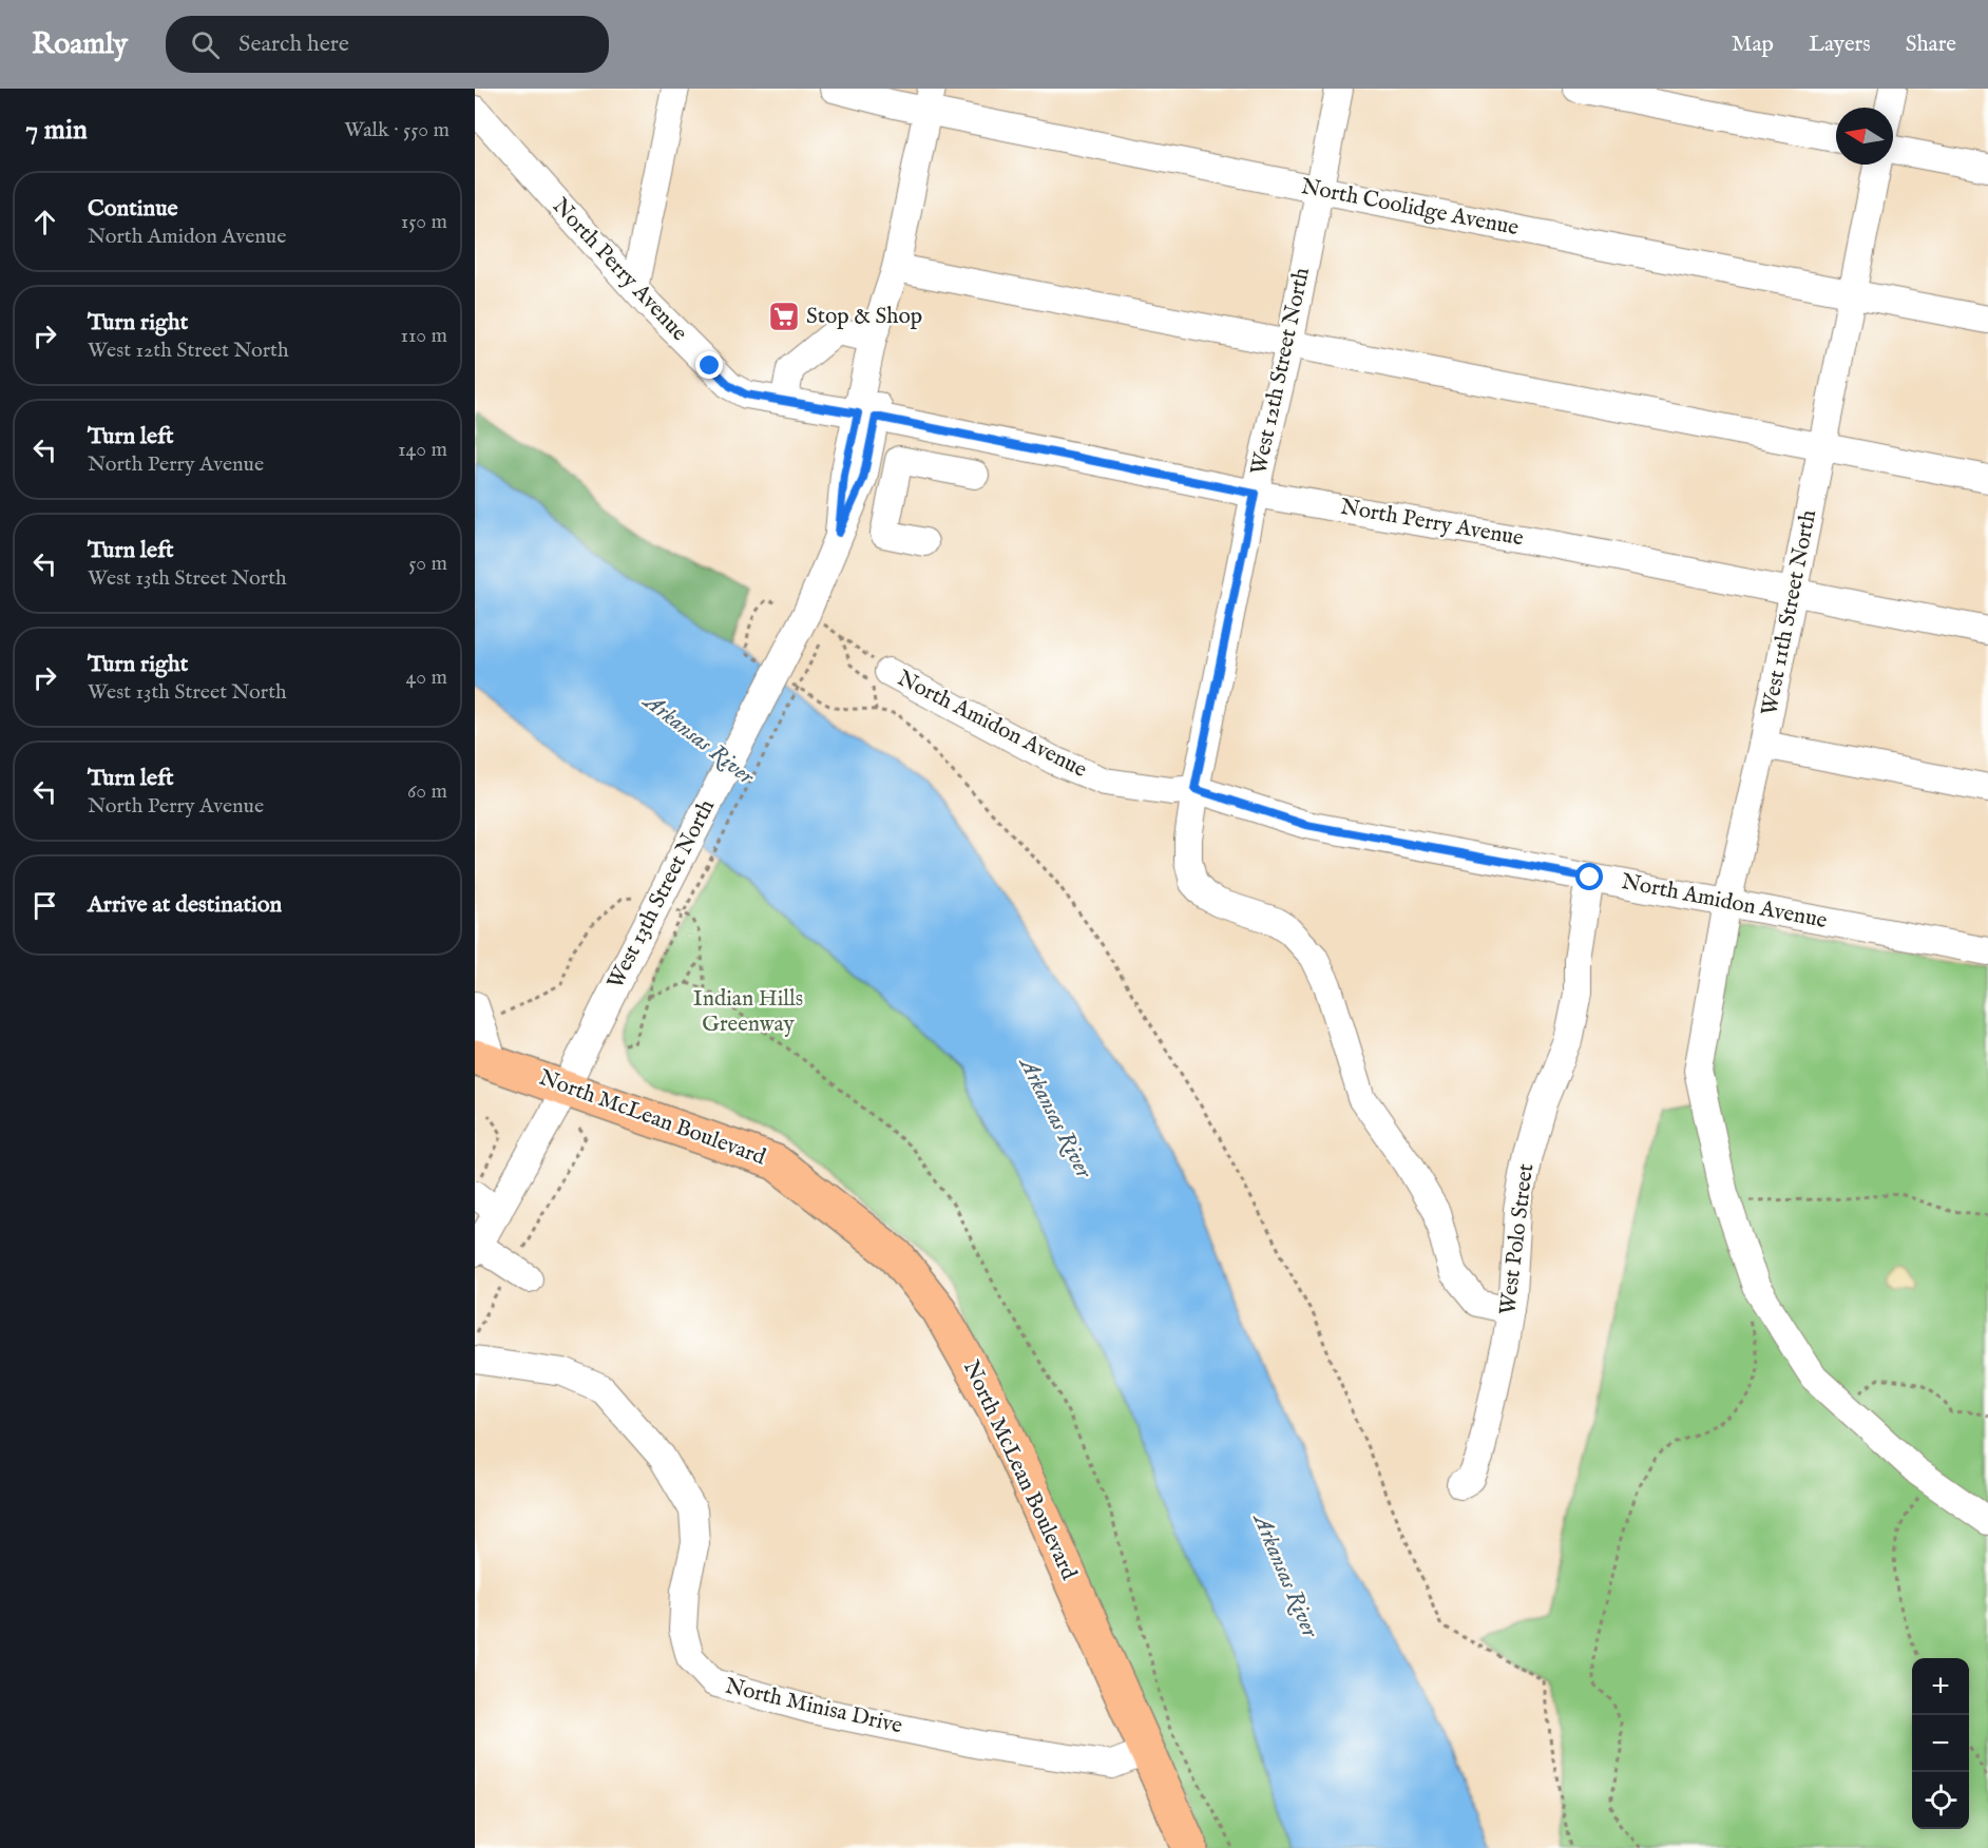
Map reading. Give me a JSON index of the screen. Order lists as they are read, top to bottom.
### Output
{
  "streets": {
    "main road": ["North McLean Boulevard"],
    "street": [
      "North Coolidge Avenue",
      "North Perry Avenue",
      "West 12th Street North",
      "West 11th Street North",
      "North Amidon Avenue",
      "West 13th Street North",
      "West Polo Street",
      "North Minisa Drive"
    ]
  },
  "crossings": [
    ["North Coolidge Avenue", "West 12th Street North"],
    ["North Coolidge Avenue", "West 11th Street North"],
    ["North Coolidge Avenue", "West 13th Street North"],
    ["North Perry Avenue", "West 12th Street North"],
    ["North Perry Avenue", "West 11th Street North"],
    ["North Perry Avenue", "West 13th Street North"],
    ["West 12th Street North", "North Amidon Avenue"],
    ["West 12th Street North", "West Polo Street"],
    ["West 11th Street North", "North Amidon Avenue"],
    ["North Amidon Avenue", "West Polo Street"],
    ["West 13th Street North", "North McLean Boulevard"],
    ["North McLean Boulevard", "North Minisa Drive"]
  ],
  "water": ["Arkansas River"],
  "parks": ["Indian Hills Greenway"],
  "places": {
    "supermarket": ["Stop & Shop"]
  },
  "north": "left",
  "page": {
    "header": "Roamly",
    "search": "Search here",
    "nav": ["Map", "Layers", "Share"],
    "heading": ["7 min", "Walk · 550 m"],
    "list": [
      ["Continue", "North Amidon Avenue", "150 m"],
      ["Turn right", "West 12th Street North", "110 m"],
      ["Turn left", "North Perry Avenue", "140 m"],
      ["Turn left", "West 13th Street North", "50 m"],
      ["Turn right", "West 13th Street North", "40 m"],
      ["Turn left", "North Perry Avenue", "60 m"],
      "Arrive at destination"
    ],
    "map_buttons": ["+", "−"]
  }
}
